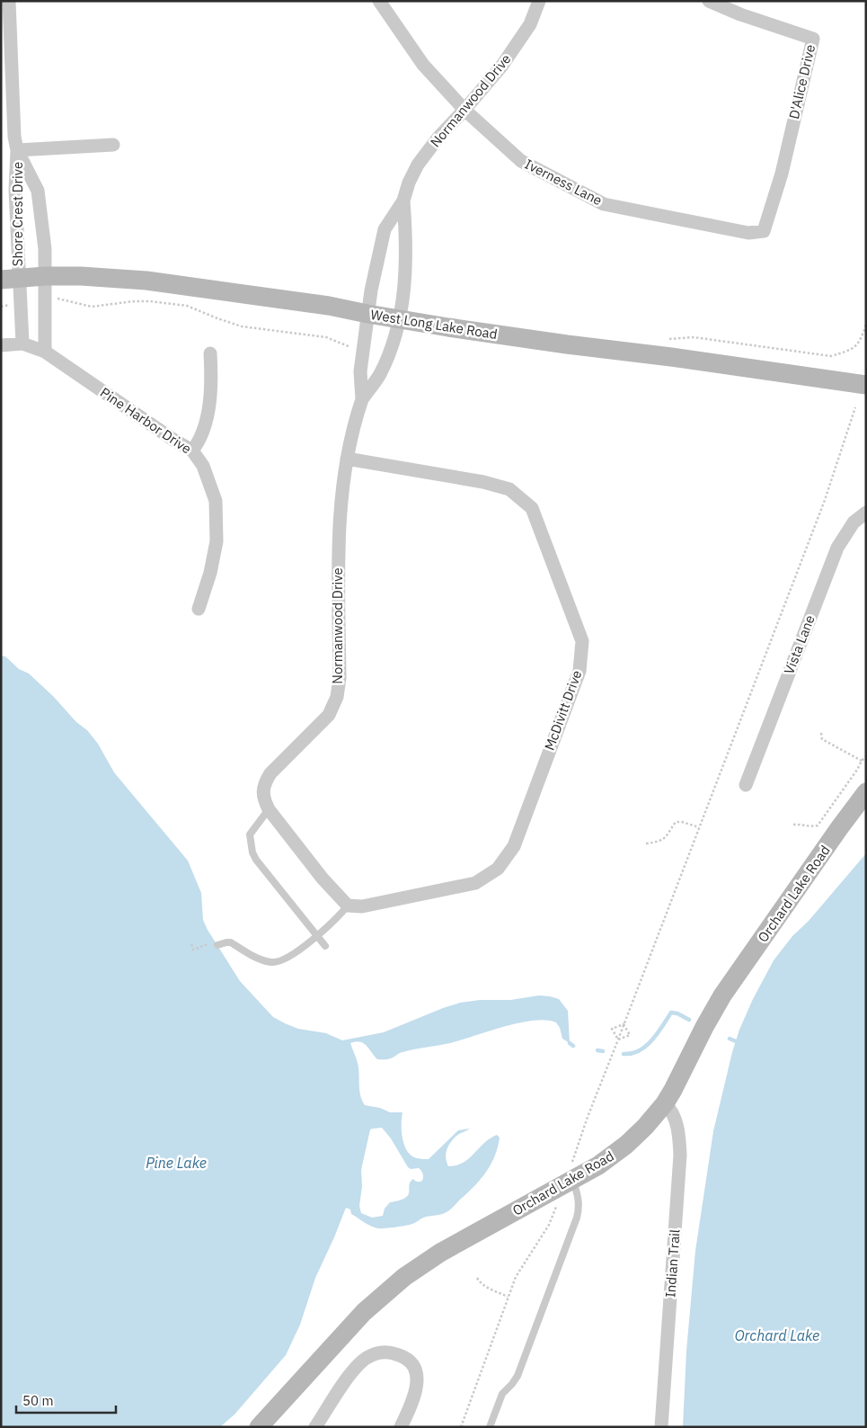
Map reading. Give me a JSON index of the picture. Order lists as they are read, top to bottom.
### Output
{
  "streets": {
    "main road": ["West Long Lake Road", "Orchard Lake Road"],
    "street": [
      "D'Alice Drive",
      "Normanwood Drive",
      "Iverness Lane",
      "Shore Crest Drive",
      "Pine Harbor Drive",
      "Vista Lane",
      "McDivitt Drive",
      "Indian Trail"
    ]
  },
  "crossings": [
    ["D'Alice Drive", "Iverness Lane"],
    ["Normanwood Drive", "Iverness Lane"],
    ["Normanwood Drive", "West Long Lake Road"],
    ["Normanwood Drive", "McDivitt Drive"],
    ["Shore Crest Drive", "West Long Lake Road"],
    ["Shore Crest Drive", "Pine Harbor Drive"],
    ["Orchard Lake Road", "Indian Trail"]
  ],
  "water": ["Pine Lake", "Orchard Lake"],
  "scale_bar": "50 m"
}
